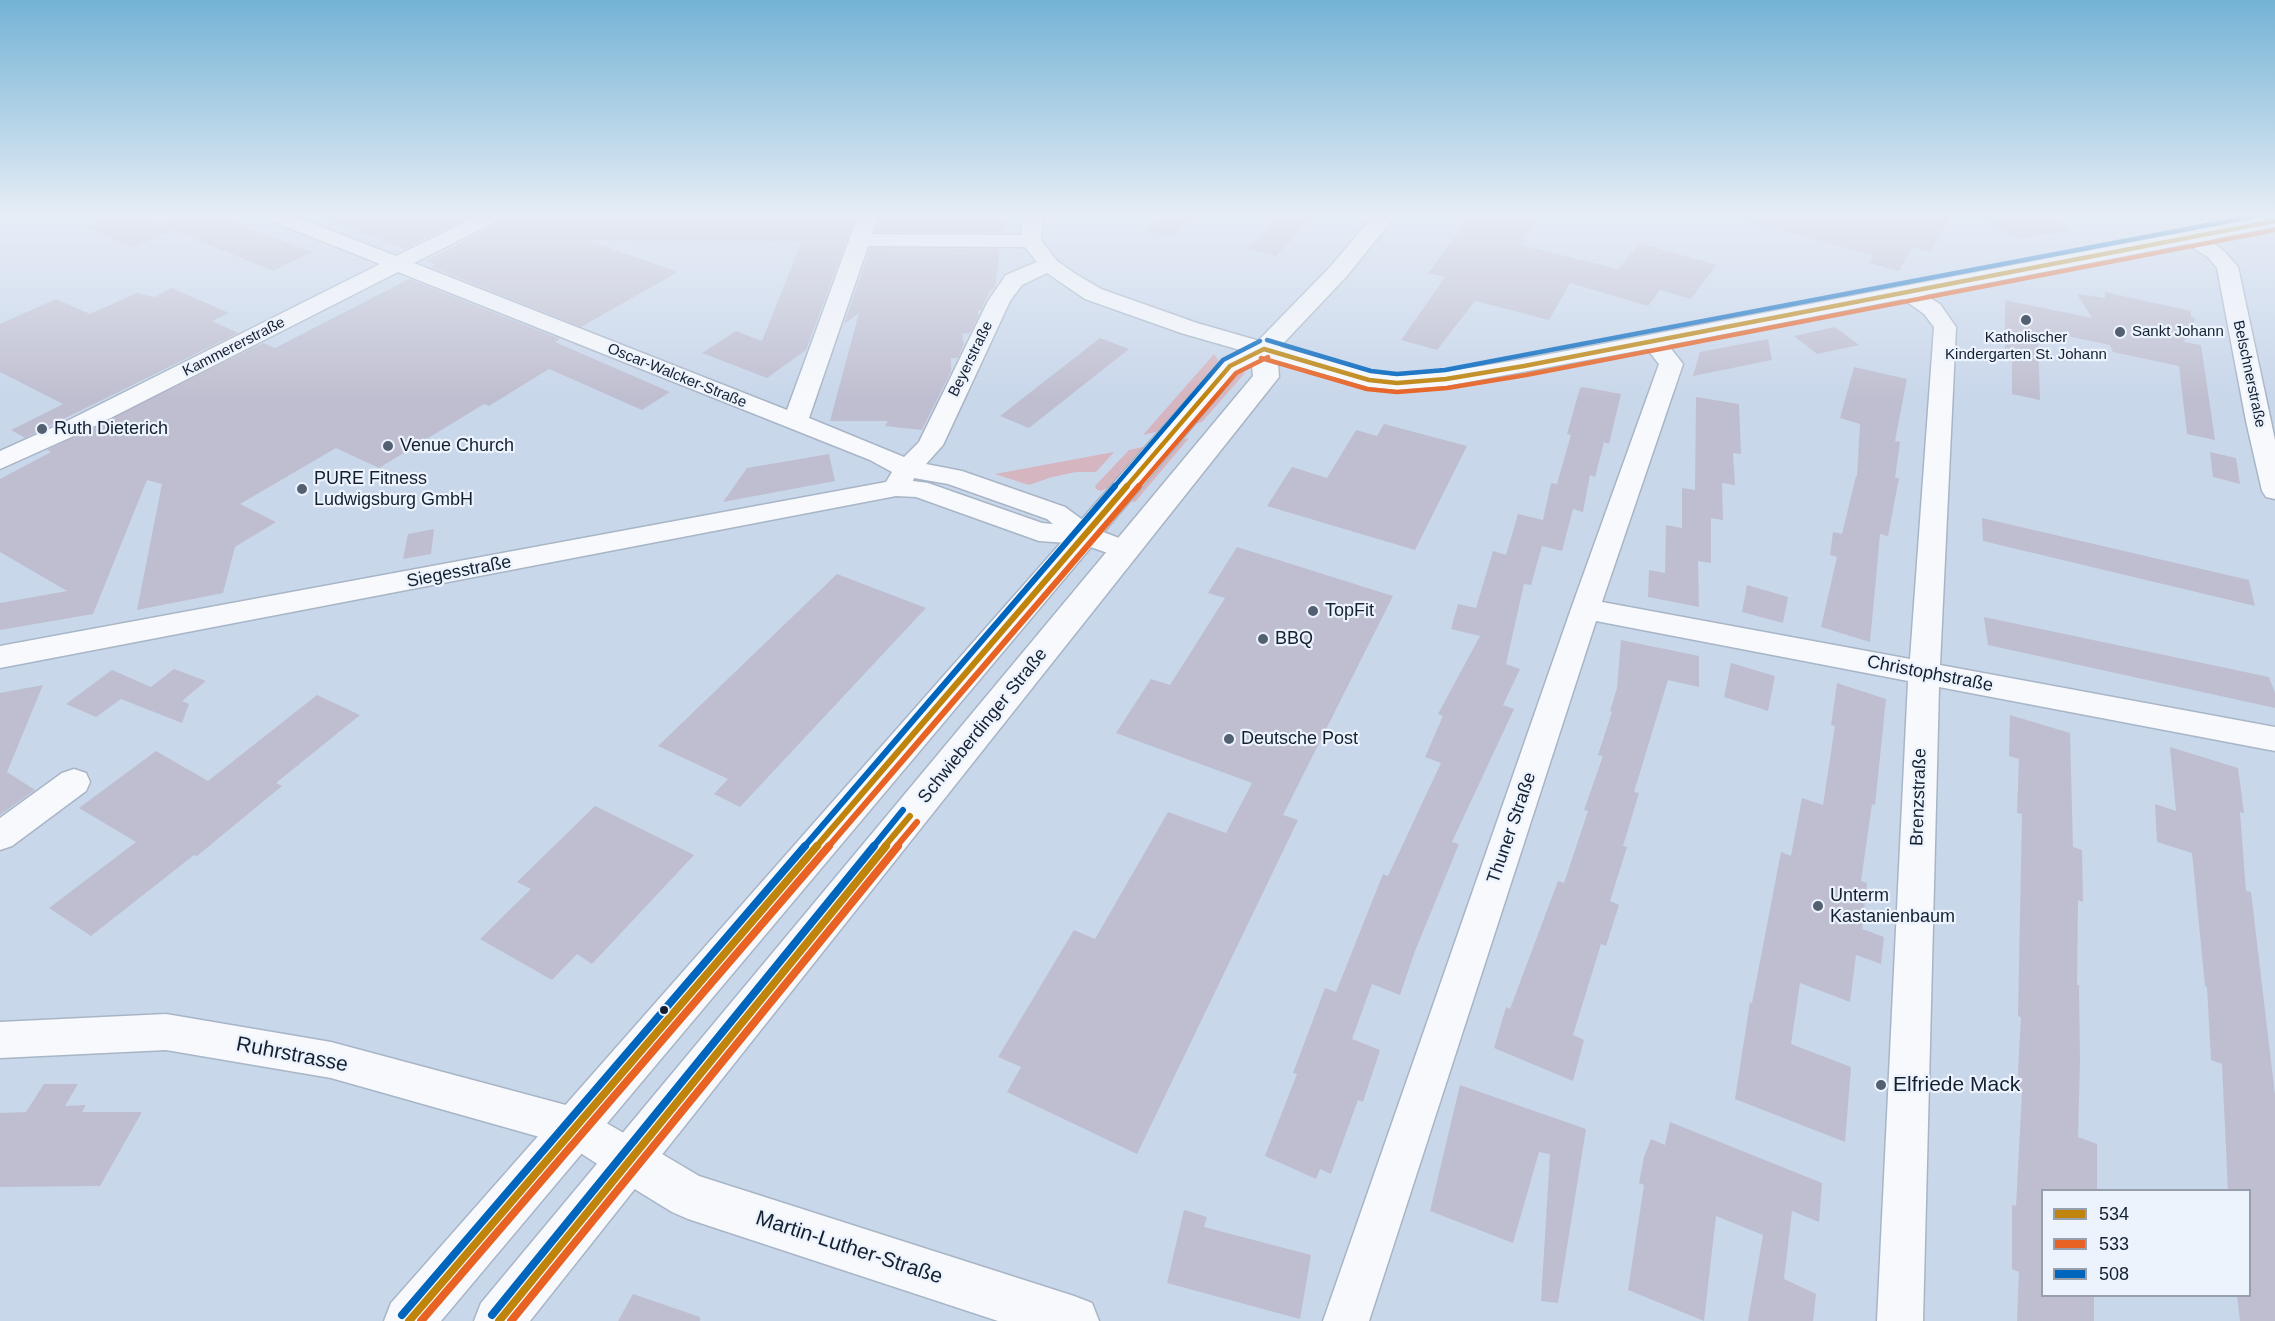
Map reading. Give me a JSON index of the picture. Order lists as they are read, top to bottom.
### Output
{
  "streets": {
    "main road": ["Schwieberdinger Straße", "Martin-Luther-Straße"],
    "street": [
      "Kammererstraße",
      "Beyerstraße",
      "Belschnerstraße",
      "Oscar-Walcker-Straße",
      "Siegesstraße",
      "Christophstraße",
      "Brenzstraße",
      "Thuner Straße",
      "Ruhrstrasse"
    ]
  },
  "crossings": [
    ["Beyerstraße", "Oscar-Walcker-Straße"],
    ["Beyerstraße", "Siegesstraße"],
    ["Oscar-Walcker-Straße", "Siegesstraße"],
    ["Oscar-Walcker-Straße", "Schwieberdinger Straße"],
    ["Christophstraße", "Brenzstraße"],
    ["Christophstraße", "Thuner Straße"],
    ["Schwieberdinger Straße", "Ruhrstrasse"],
    ["Schwieberdinger Straße", "Martin-Luther-Straße"],
    ["Ruhrstrasse", "Martin-Luther-Straße"]
  ],
  "places": [
    "Katholischer Kindergarten St. Johann",
    "Sankt Johann",
    "Ruth Dieterich",
    "Venue Church",
    "PURE Fitness Ludwigsburg GmbH",
    "TopFit",
    "BBQ",
    "Deutsche Post",
    "Unterm Kastanienbaum",
    "Elfriede Mack"
  ],
  "lines": ["transit line 534", "transit line 533", "transit line 508"],
  "legend": ["534", "533", "508"]
}
